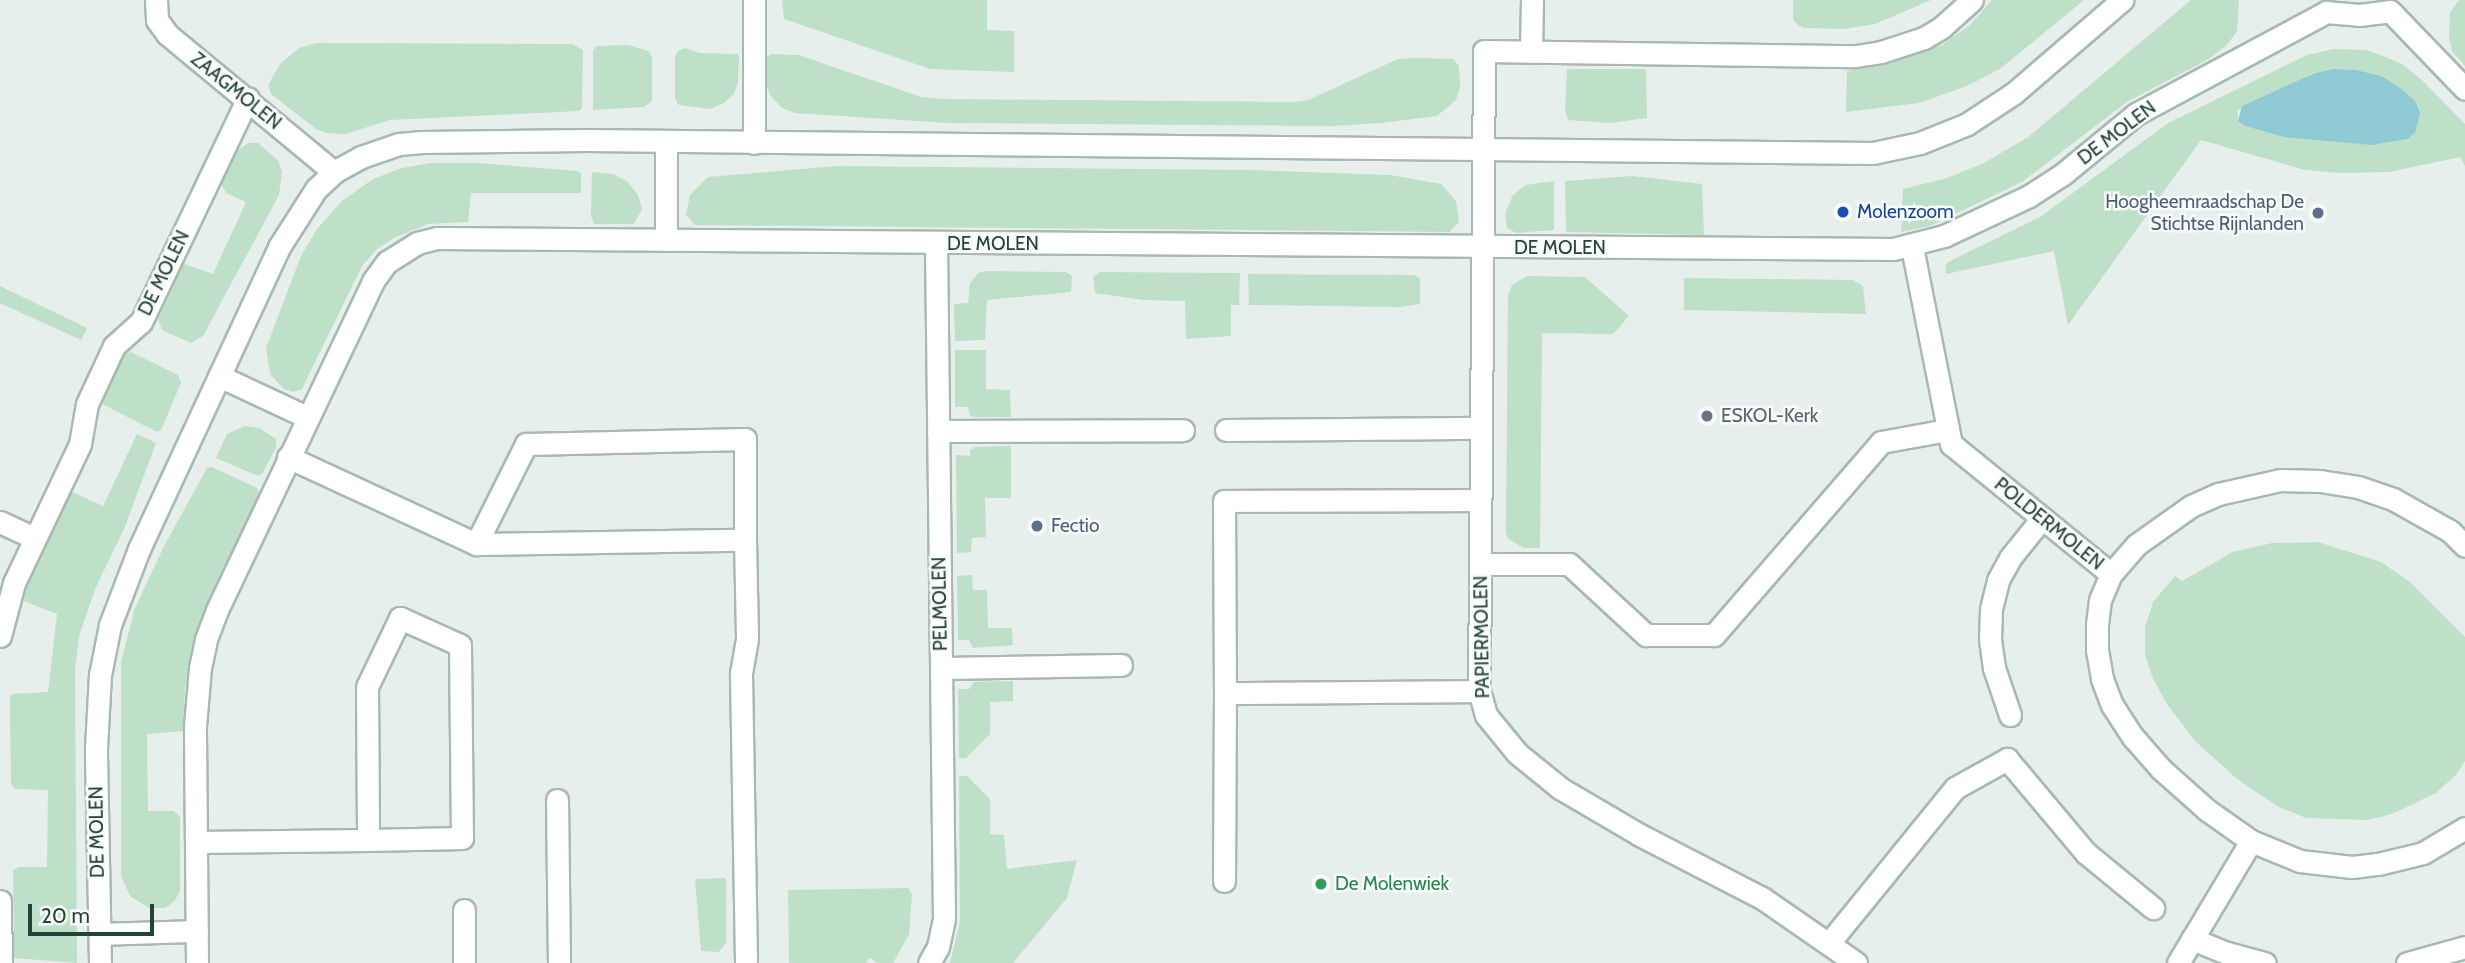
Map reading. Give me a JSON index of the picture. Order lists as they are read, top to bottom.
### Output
{
  "streets": {
    "street": [
      "ZAAGMOLEN",
      "DE MOLEN",
      "POLDERMOLEN",
      "PELMOLEN",
      "PAPIERMOLEN"
    ]
  },
  "crossings": [
    ["ZAAGMOLEN", "DE MOLEN"],
    ["DE MOLEN", "POLDERMOLEN"],
    ["DE MOLEN", "PELMOLEN"],
    ["DE MOLEN", "PAPIERMOLEN"]
  ],
  "places": [
    "Molenzoom",
    "Hoogheemraadschap De Stichtse Rijnlanden",
    "ESKOL-Kerk",
    "Fectio",
    "De Molenwiek"
  ],
  "scale_bar": "20 m"
}
